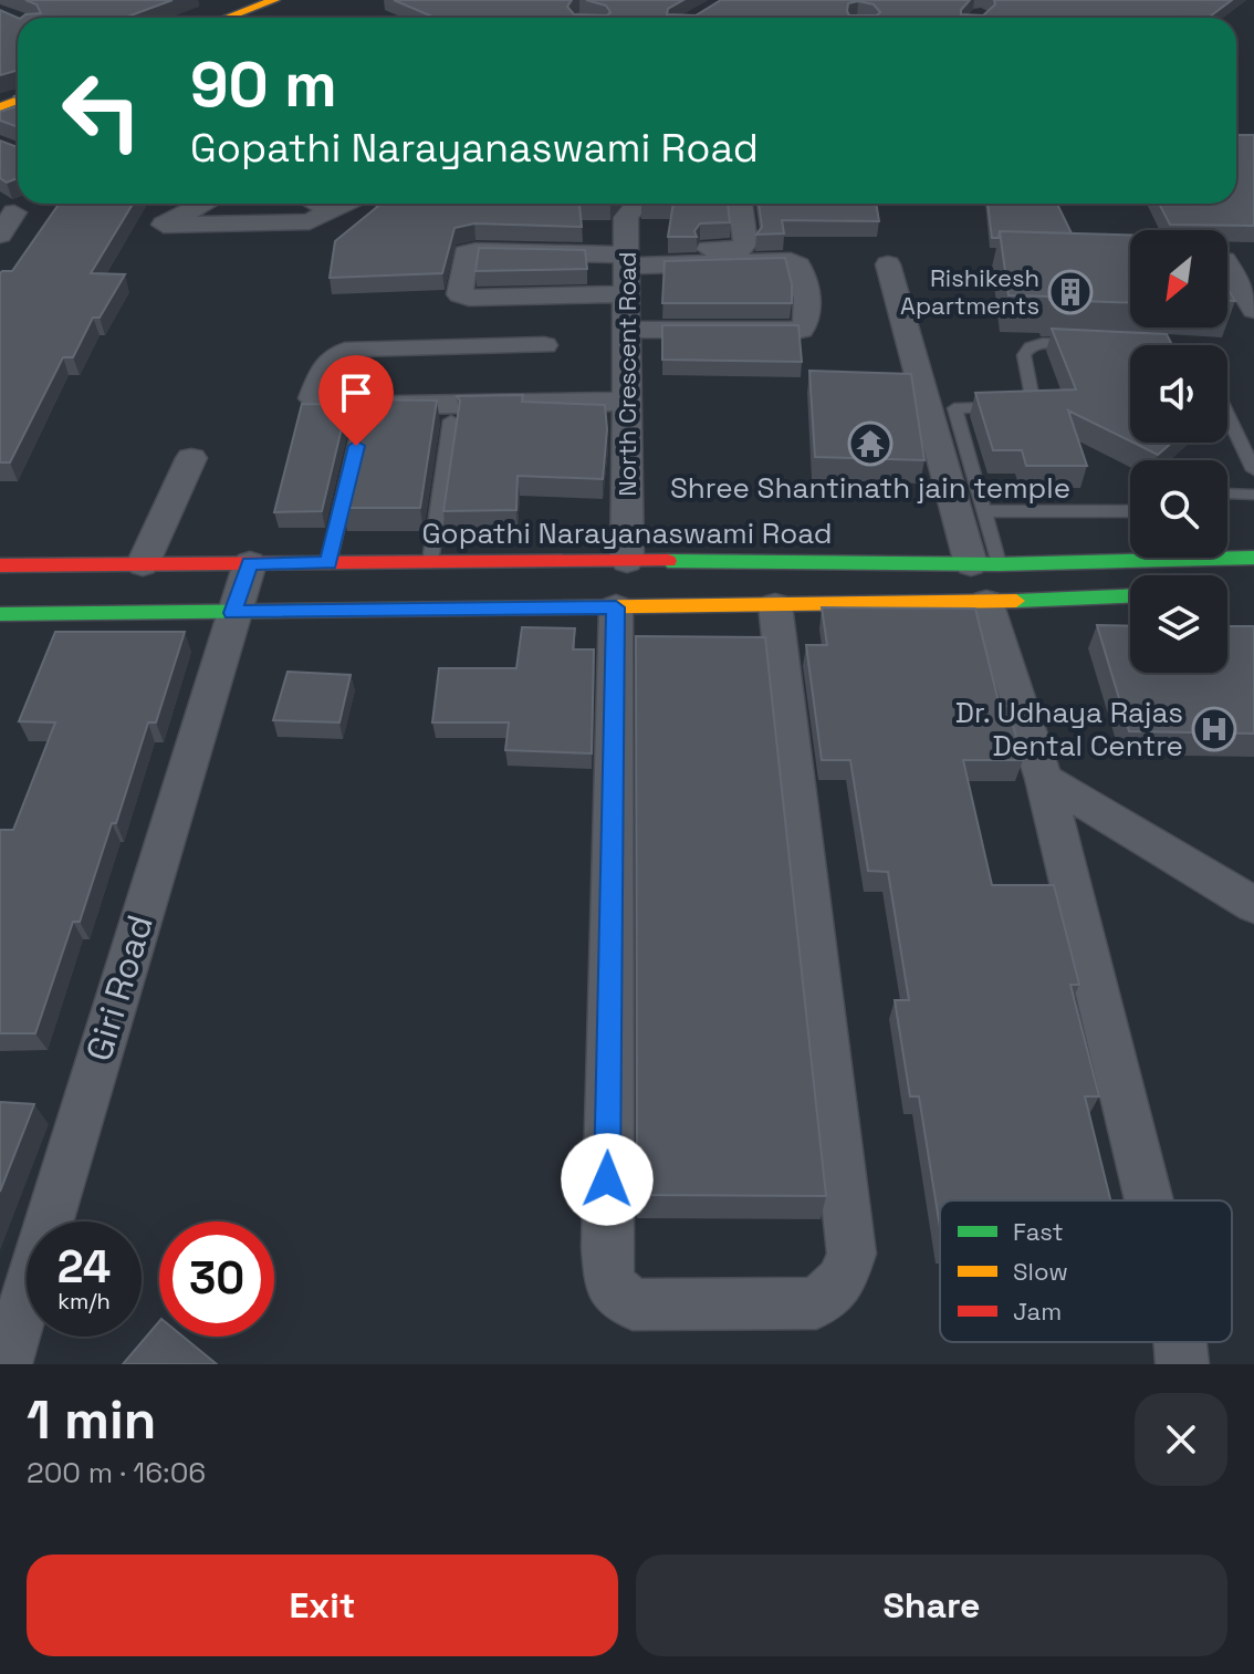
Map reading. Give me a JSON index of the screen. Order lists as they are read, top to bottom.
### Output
{
  "streets": {
    "main road": ["Gopathi Narayanaswami Road"],
    "street": ["North Crescent Road", "Giri Road"]
  },
  "crossings": [
    ["North Crescent Road", "Gopathi Narayanaswami Road"],
    ["Gopathi Narayanaswami Road", "Giri Road"]
  ],
  "places": {
    "building": ["Rishikesh Apartments"],
    "temple": ["Shree Shantinath jain temple"],
    "hospital": ["Dr. Udhaya Rajas Dental Centre"]
  },
  "legend": ["Fast", "Slow", "Jam"],
  "north": "bottom left",
  "page": {
    "turn": ["90 m", "Gopathi Narayanaswami Road"],
    "speed": "24 km/h",
    "limit": "30",
    "heading": ["1 min", "200 m · 16:06"],
    "buttons": ["Exit", "Share"]
  }
}
